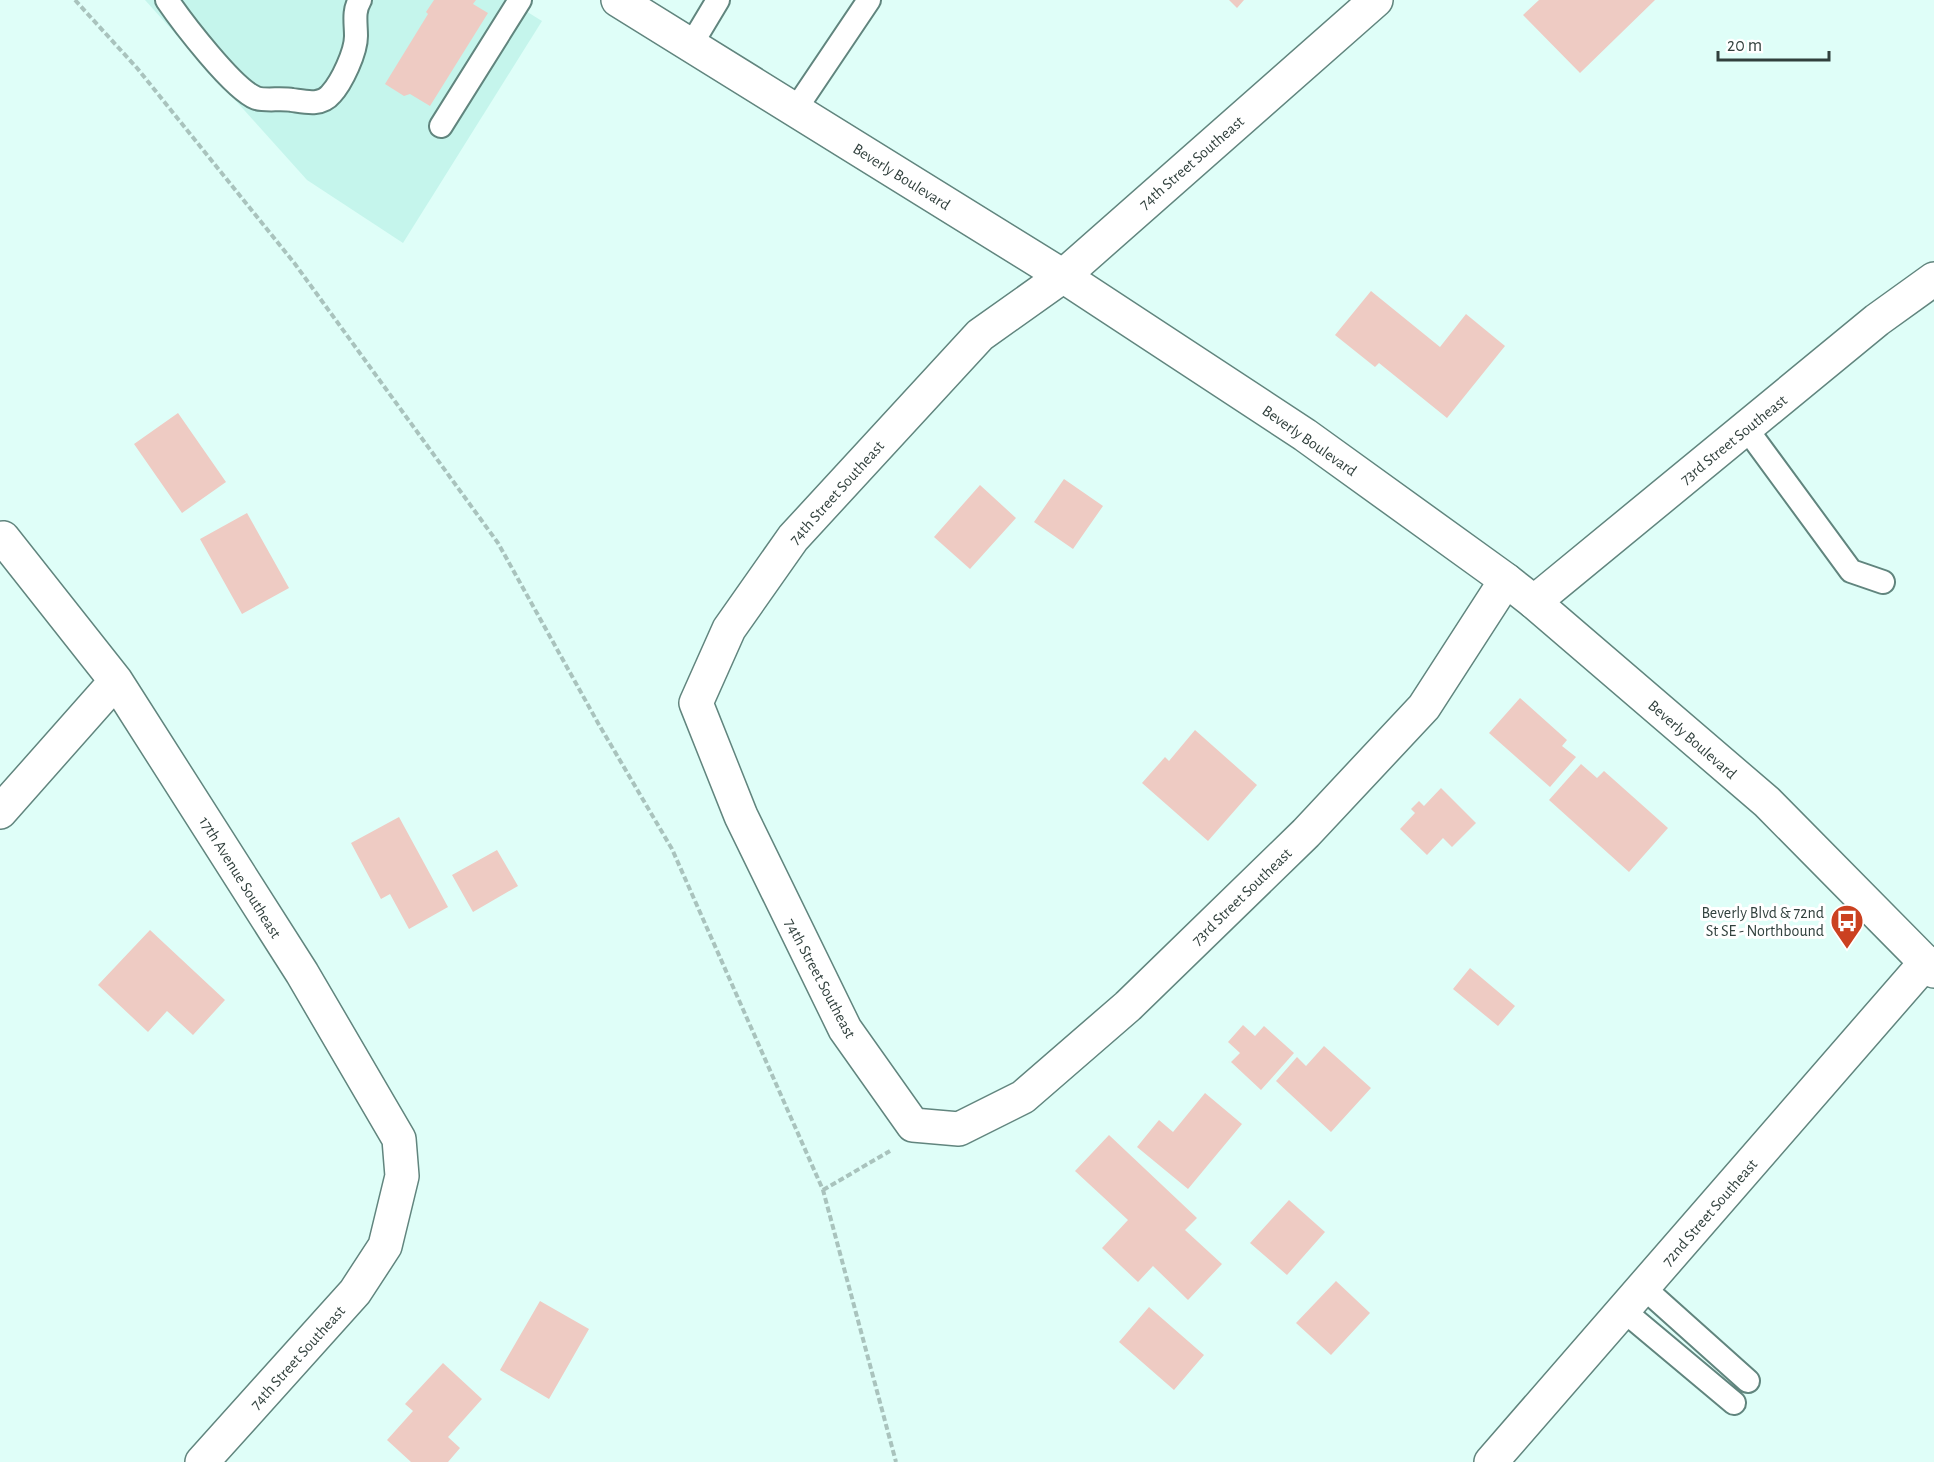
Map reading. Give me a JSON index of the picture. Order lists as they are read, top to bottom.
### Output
{
  "streets": {
    "street": [
      "74th Street Southeast",
      "Beverly Boulevard",
      "73rd Street Southeast",
      "17th Avenue Southeast",
      "72nd Street Southeast"
    ]
  },
  "crossings": [
    ["74th Street Southeast", "Beverly Boulevard"],
    ["74th Street Southeast", "73rd Street Southeast"],
    ["74th Street Southeast", "17th Avenue Southeast"],
    ["Beverly Boulevard", "73rd Street Southeast"],
    ["Beverly Boulevard", "72nd Street Southeast"]
  ],
  "places": {
    "bus stop": ["Beverly Blvd & 72nd St SE - Northbound"]
  },
  "scale_bar": "20 m"
}
